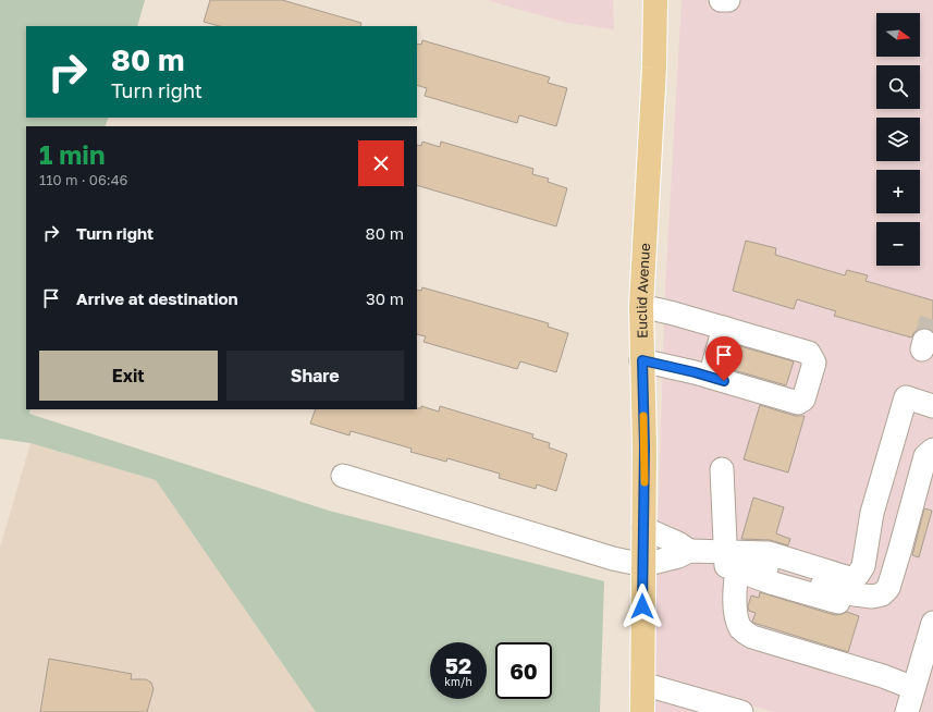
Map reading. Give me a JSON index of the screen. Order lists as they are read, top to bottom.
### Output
{
  "streets": {
    "main road": ["Euclid Avenue"]
  },
  "north": "right",
  "page": {
    "map_buttons": ["+", "−"],
    "turn": ["80 m", "Turn right"],
    "heading": ["1 min", "110 m · 06:46"],
    "list": [
      {
        "name": "Turn right",
        "value": "80 m"
      },
      {
        "name": "Arrive at destination",
        "value": "30 m"
      }
    ],
    "buttons": ["Exit", "Share"],
    "speed": "52 km/h",
    "limit": "60"
  }
}
